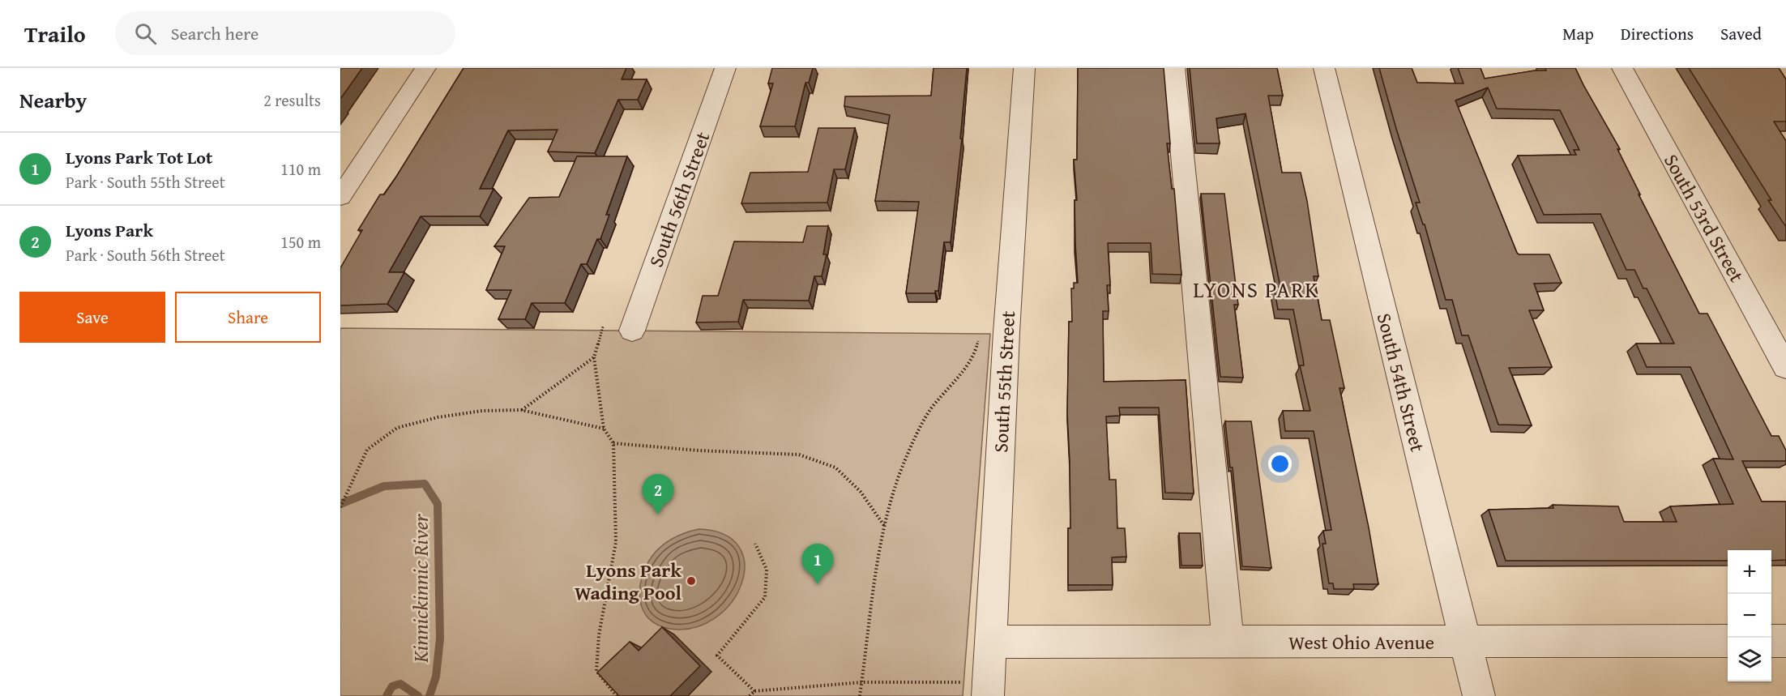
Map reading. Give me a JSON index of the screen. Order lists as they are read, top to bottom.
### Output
{
  "streets": {
    "street": [
      "South 56th Street",
      "South 53rd Street",
      "South 55th Street",
      "South 54th Street",
      "West Ohio Avenue"
    ]
  },
  "crossings": [
    ["South 55th Street", "West Ohio Avenue"],
    ["South 54th Street", "West Ohio Avenue"]
  ],
  "districts": ["LYONS PARK"],
  "water": ["Kinnickinnic River"],
  "places": ["Lyons Park Wading Pool"],
  "page": {
    "header": "Trailo",
    "search": "Search here",
    "nav": ["Map", "Directions", "Saved"],
    "heading": ["Nearby", "2 results"],
    "list": [
      {
        "mark": "1",
        "name": "Lyons Park Tot Lot",
        "note": "Park · South 55th Street",
        "value": "110 m"
      },
      {
        "mark": "2",
        "name": "Lyons Park",
        "note": "Park · South 56th Street",
        "value": "150 m"
      }
    ],
    "buttons": ["Save", "Share"],
    "pins": ["2", "1"],
    "map_buttons": ["+", "−"]
  }
}
